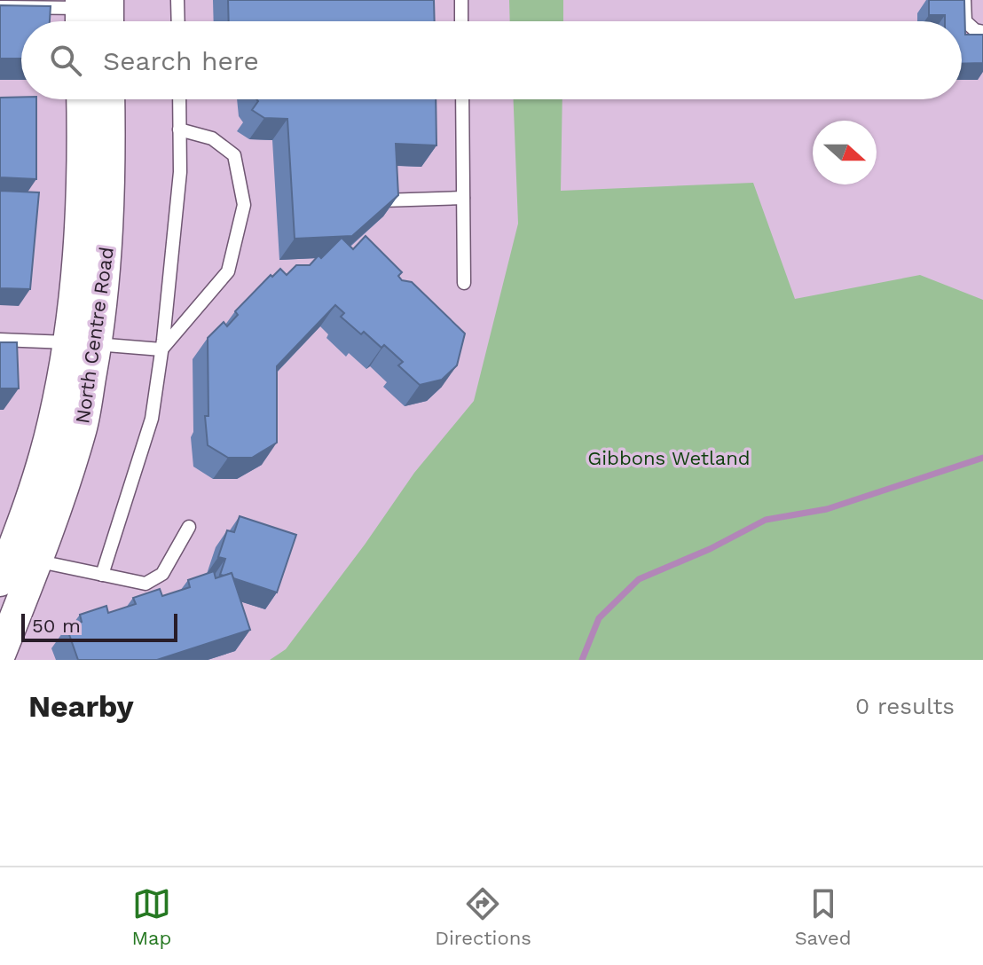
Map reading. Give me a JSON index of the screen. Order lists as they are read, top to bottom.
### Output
{
  "streets": {
    "street": ["North Centre Road"]
  },
  "parks": ["Gibbons Wetland"],
  "scale_bar": "50 m",
  "north": "right",
  "page": {
    "search": "Search here",
    "scale": "50 m",
    "heading": ["Nearby", "0 results"],
    "nav": ["Map", "Directions", "Saved"]
  }
}
